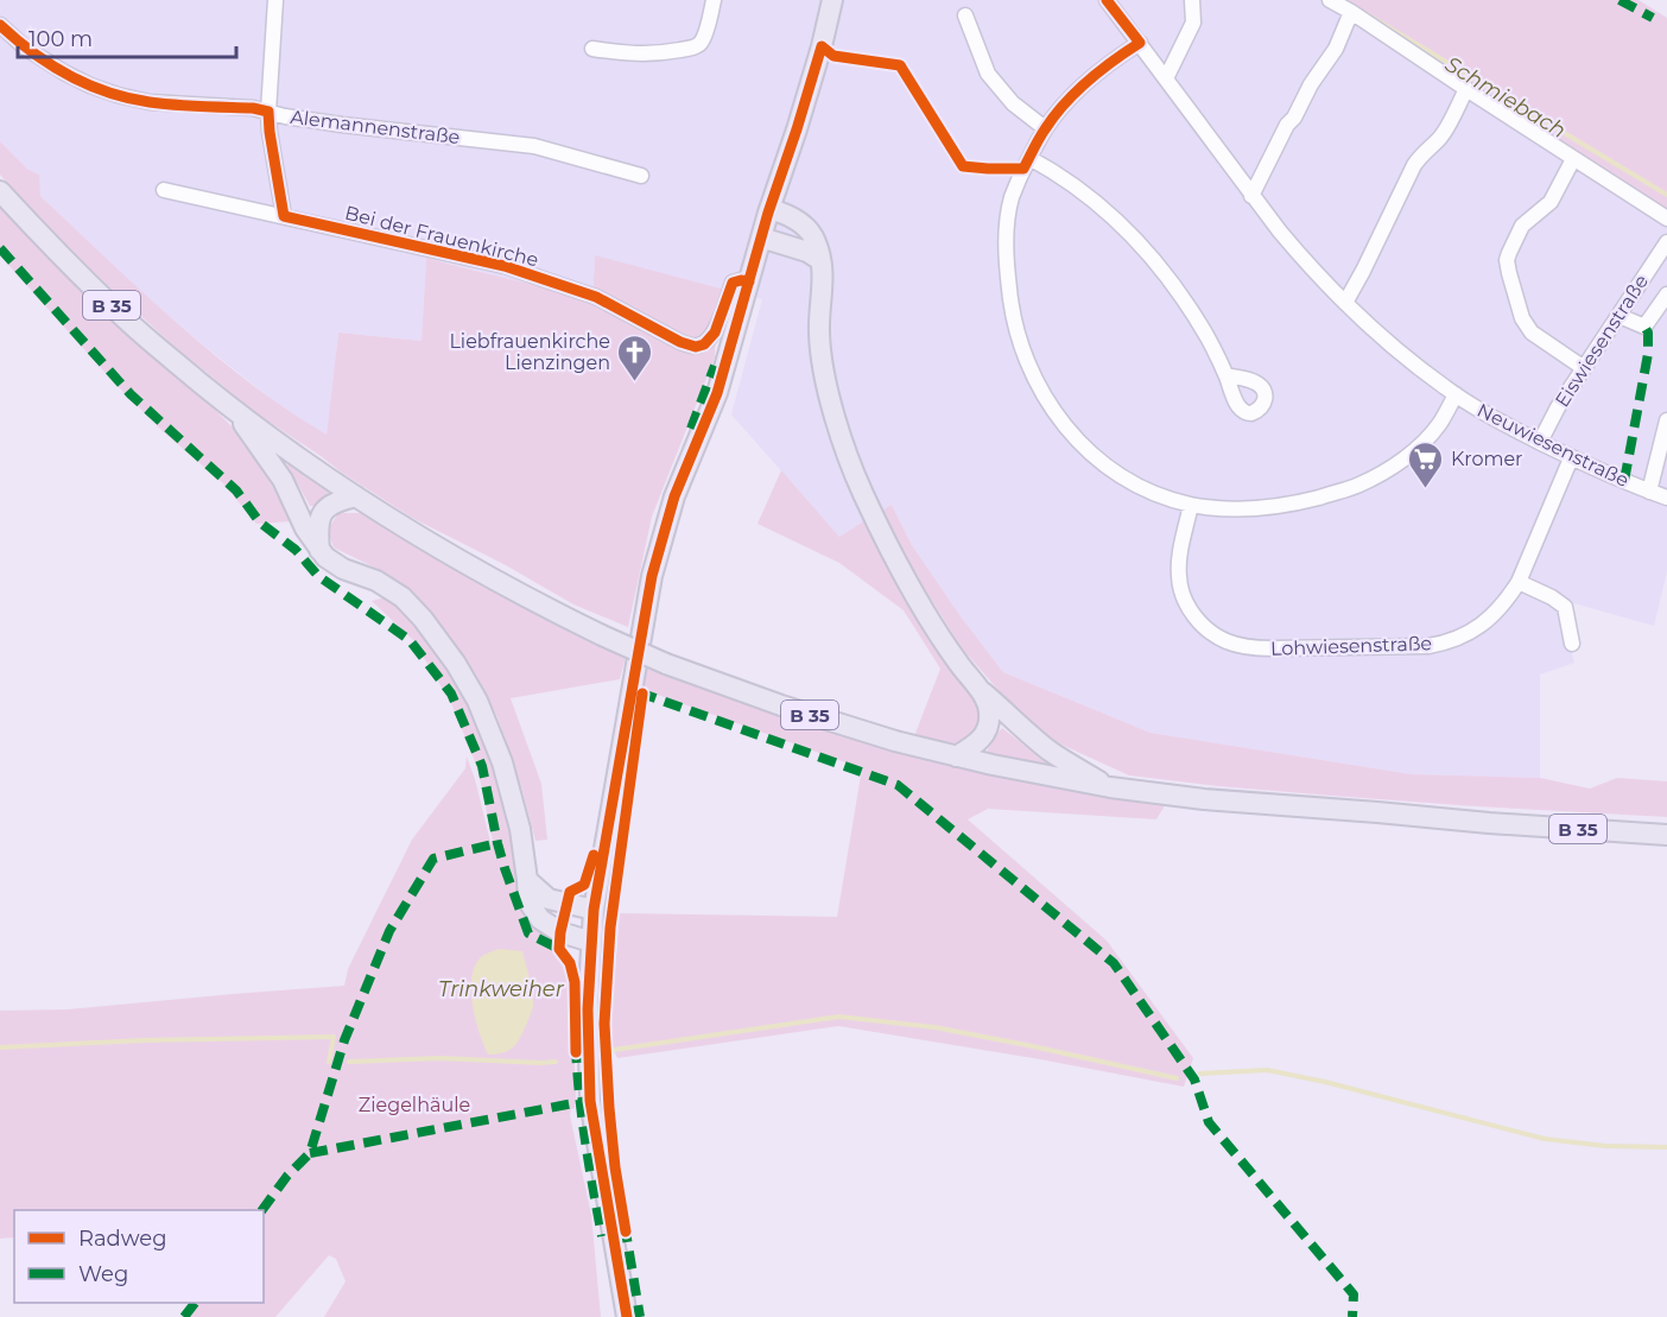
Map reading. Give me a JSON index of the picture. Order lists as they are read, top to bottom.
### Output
{
  "streets": {
    "main road": ["B 35"],
    "street": [
      "Alemannenstraße",
      "Bei der Frauenkirche",
      "Eiswiesenstraße",
      "Neuwiesenstraße",
      "Lohwiesenstraße"
    ]
  },
  "crossings": [
    ["Eiswiesenstraße", "Neuwiesenstraße"],
    ["Neuwiesenstraße", "Lohwiesenstraße"]
  ],
  "water": ["Schmiebach", "Trinkweiher"],
  "parks": ["Ziegelhäule"],
  "places": {
    "church": ["Liebfrauenkirche Lienzingen"],
    "supermarket": ["Kromer"]
  },
  "legend": ["Radweg", "Weg"],
  "scale_bar": "100 m"
}
